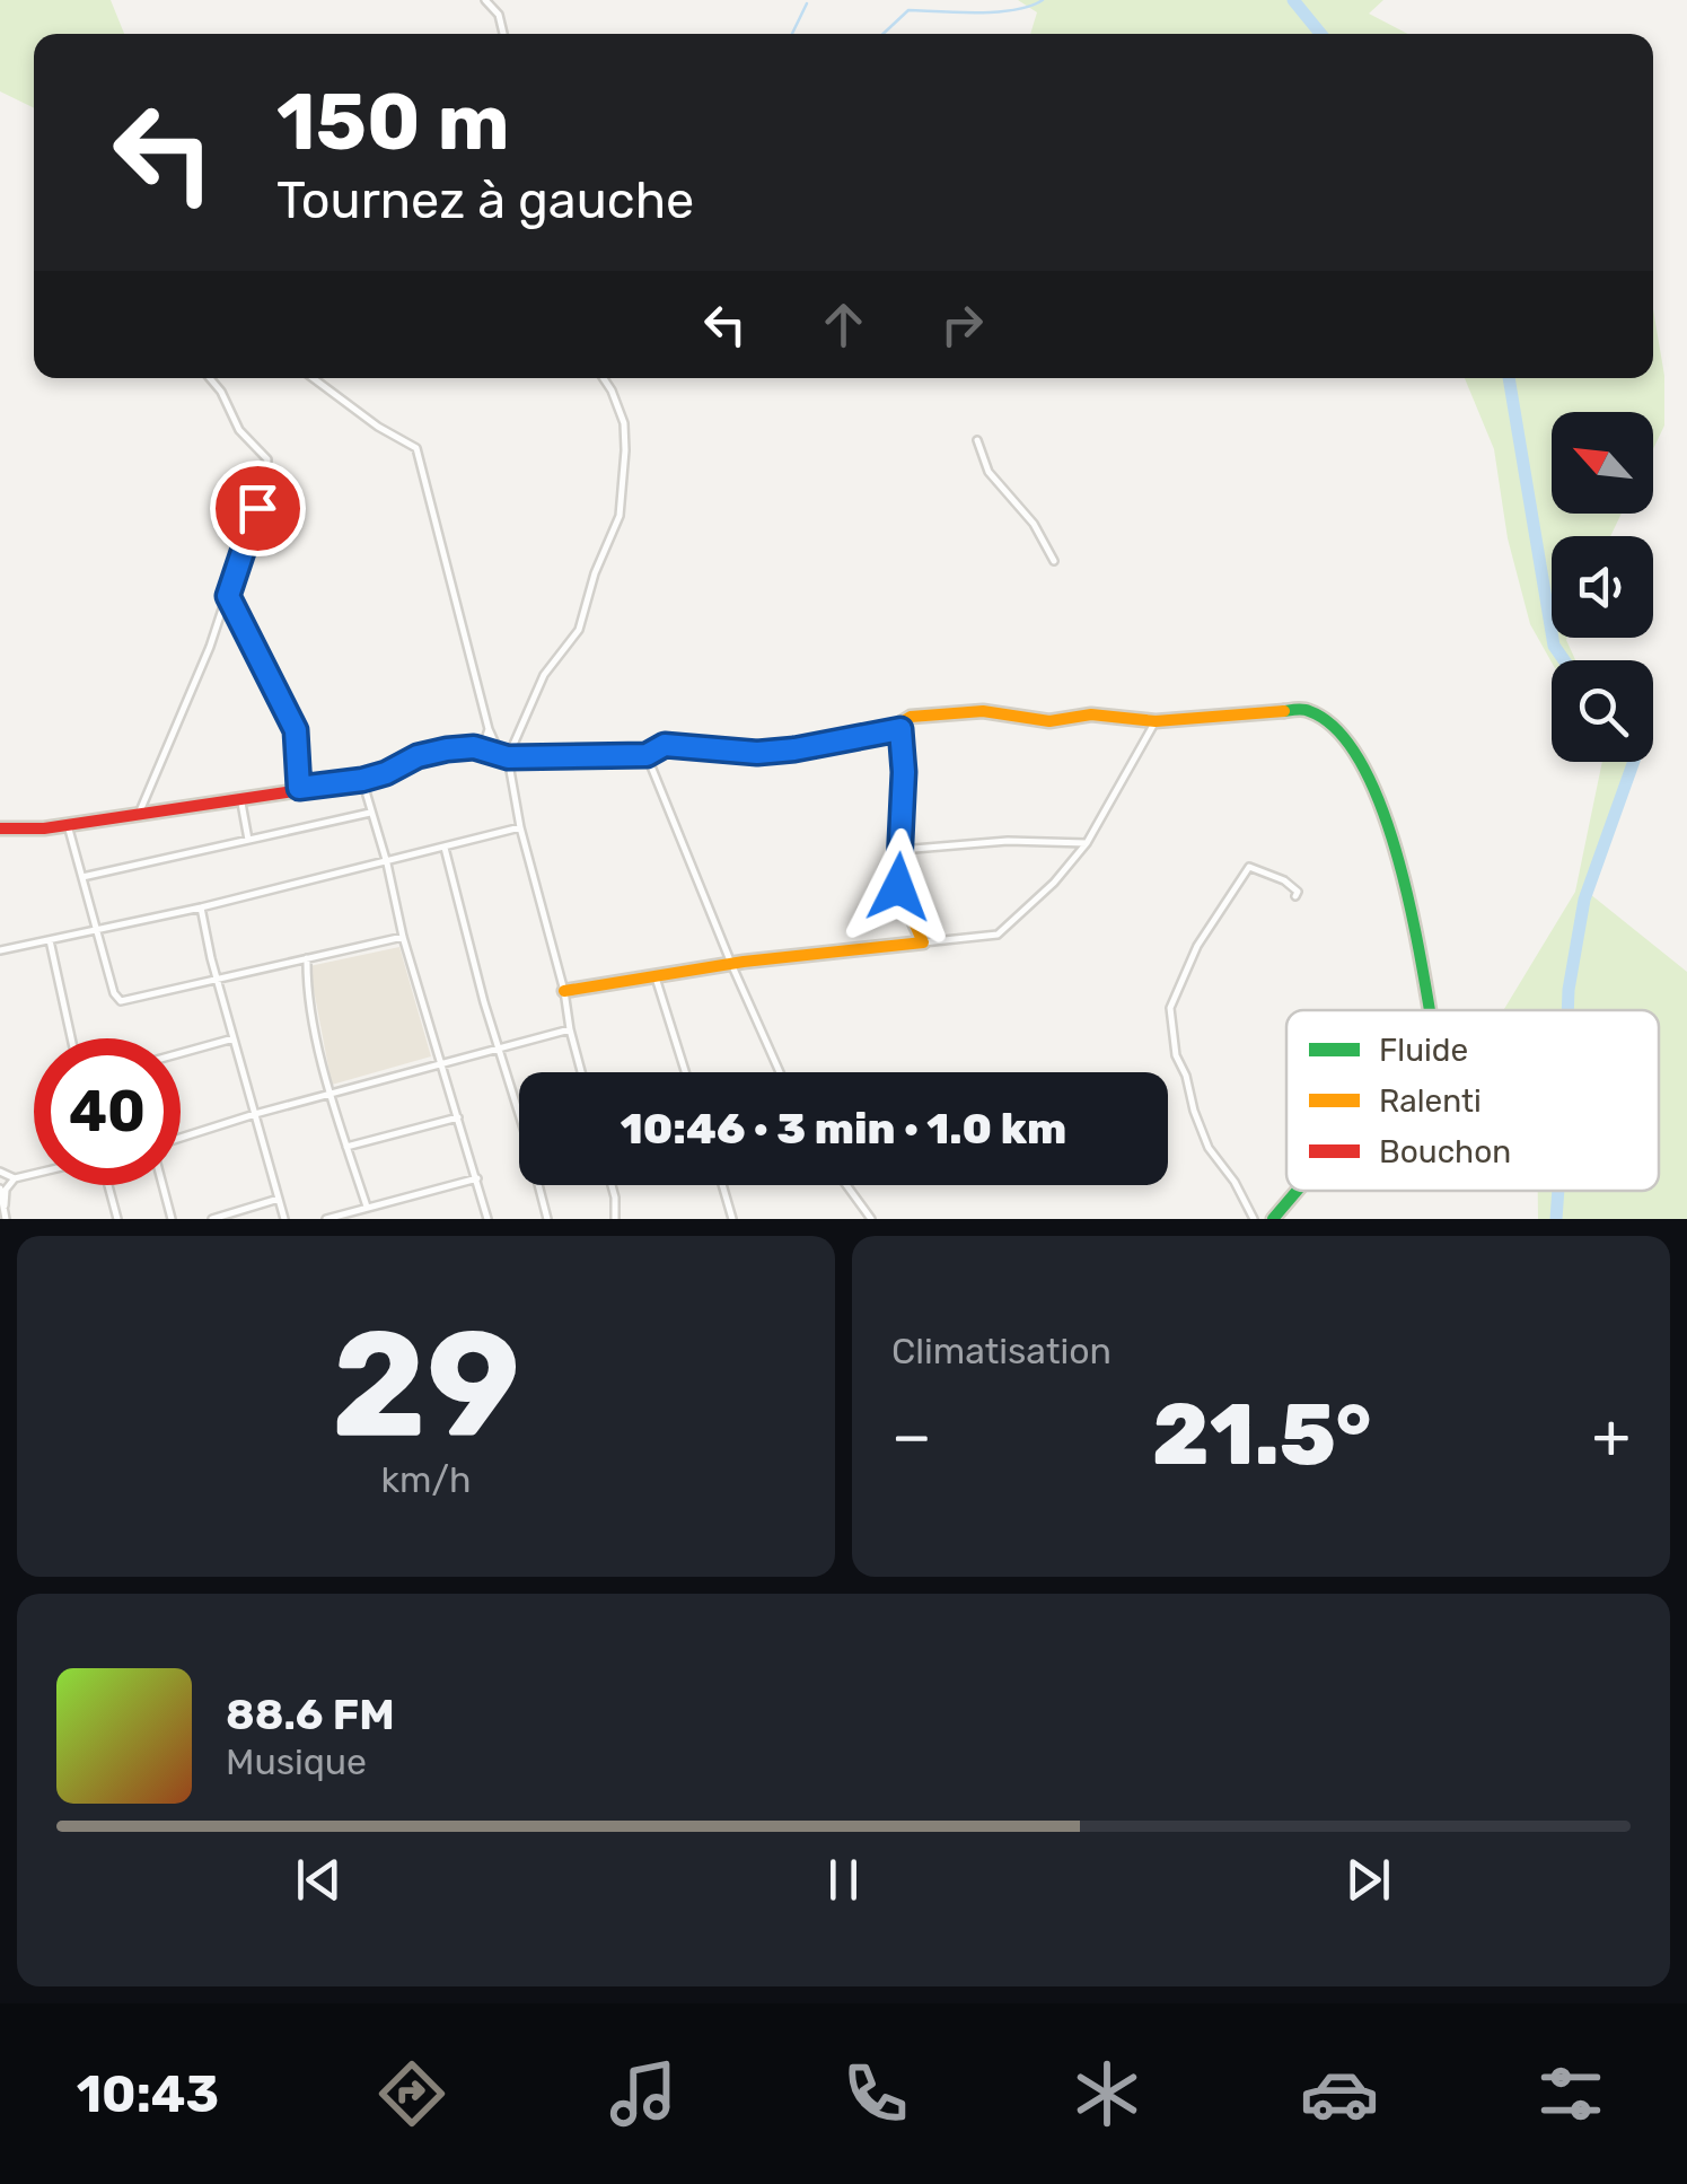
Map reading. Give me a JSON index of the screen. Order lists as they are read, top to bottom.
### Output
{
  "legend": ["Fluide", "Ralenti", "Bouchon"],
  "north": "top left",
  "page": {
    "turn": ["150 m", "Tournez à gauche"],
    "limit": "40",
    "trip": "10:46 · 3 min · 1.0 km",
    "tile": [
      ["29", "km/h"],
      "Climatisation"
    ],
    "heat": ["−", "21.5°", "+"],
    "song": ["88.6 FM", "Musique"],
    "tabs": "10:43"
  }
}
